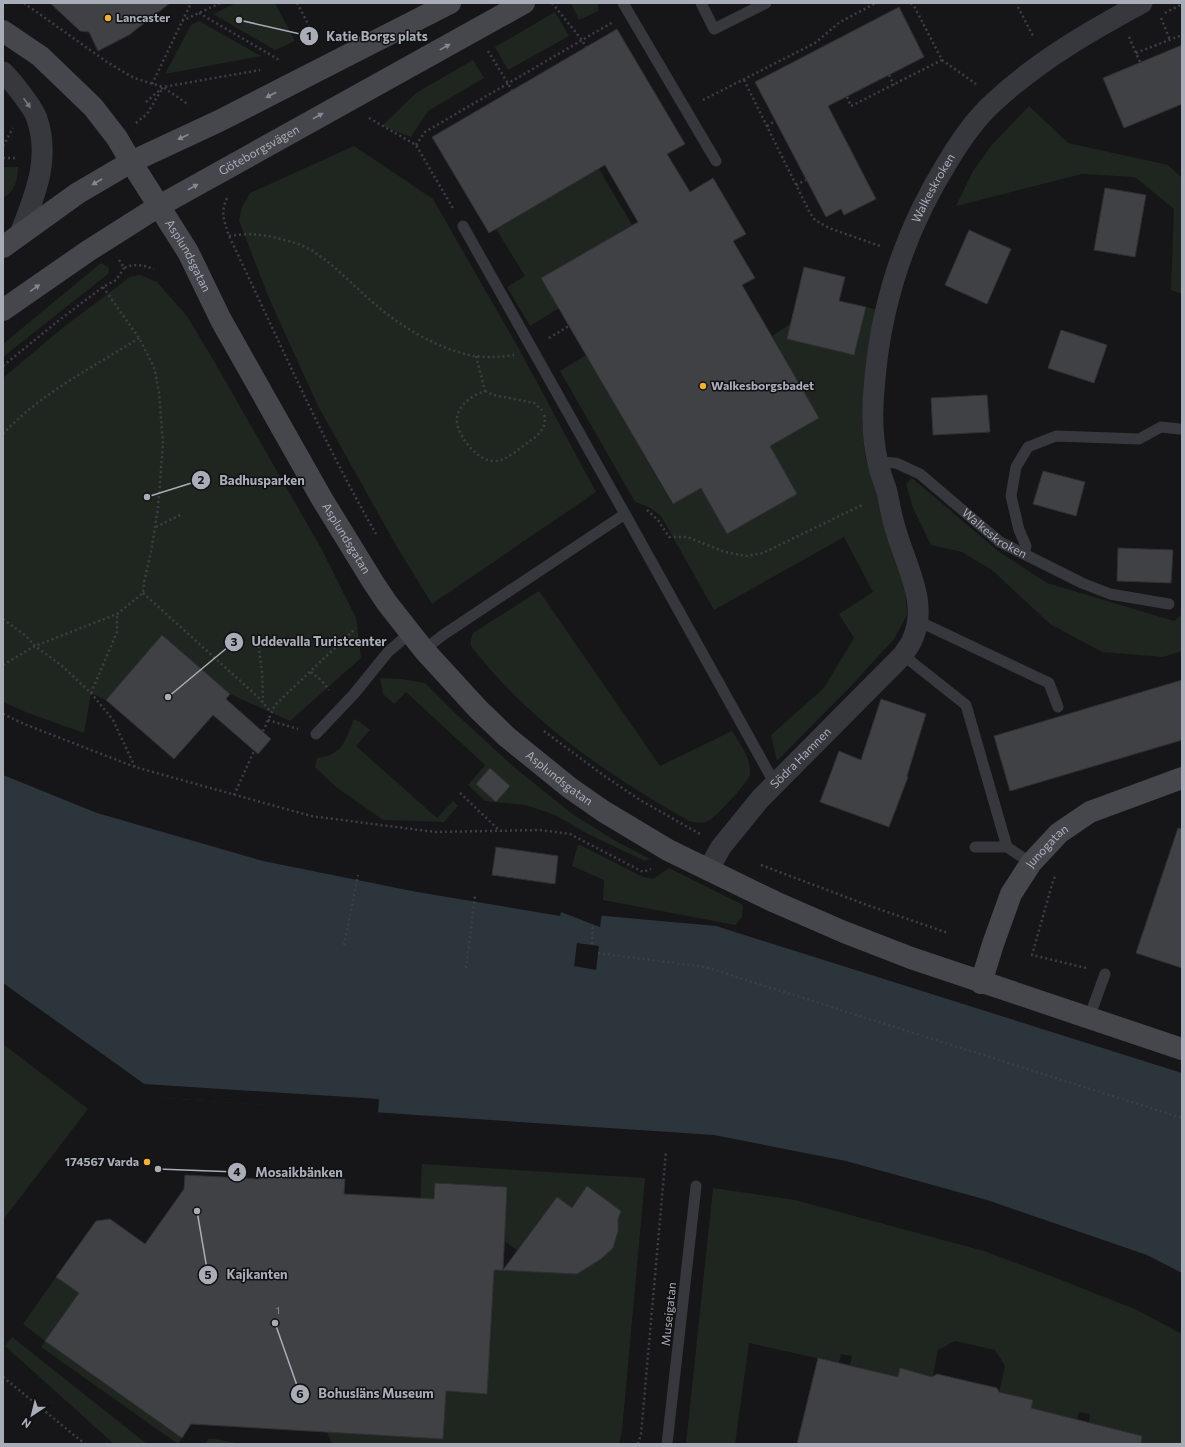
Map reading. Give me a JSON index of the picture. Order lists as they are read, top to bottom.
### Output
{
  "streets": {
    "street": [
      "Göteborgsvägen",
      "Walkeskroken",
      "Asplundsgatan",
      "Södra Hamnen",
      "Junogatan"
    ],
    "lane": ["Museigatan"]
  },
  "crossings": [
    ["Göteborgsvägen", "Asplundsgatan"],
    ["Walkeskroken", "Södra Hamnen"],
    ["Asplundsgatan", "Södra Hamnen"],
    ["Asplundsgatan", "Junogatan"]
  ],
  "places": [
    "Lancaster",
    "Katie Borgs plats",
    "Walkesborgsbadet",
    "Badhusparken",
    "Uddevalla Turistcenter",
    "174567 Varda",
    "Mosaikbänken",
    "Kajkanten",
    "Bohusläns Museum"
  ],
  "house_numbers": ["1"],
  "north": "bottom left"
}
